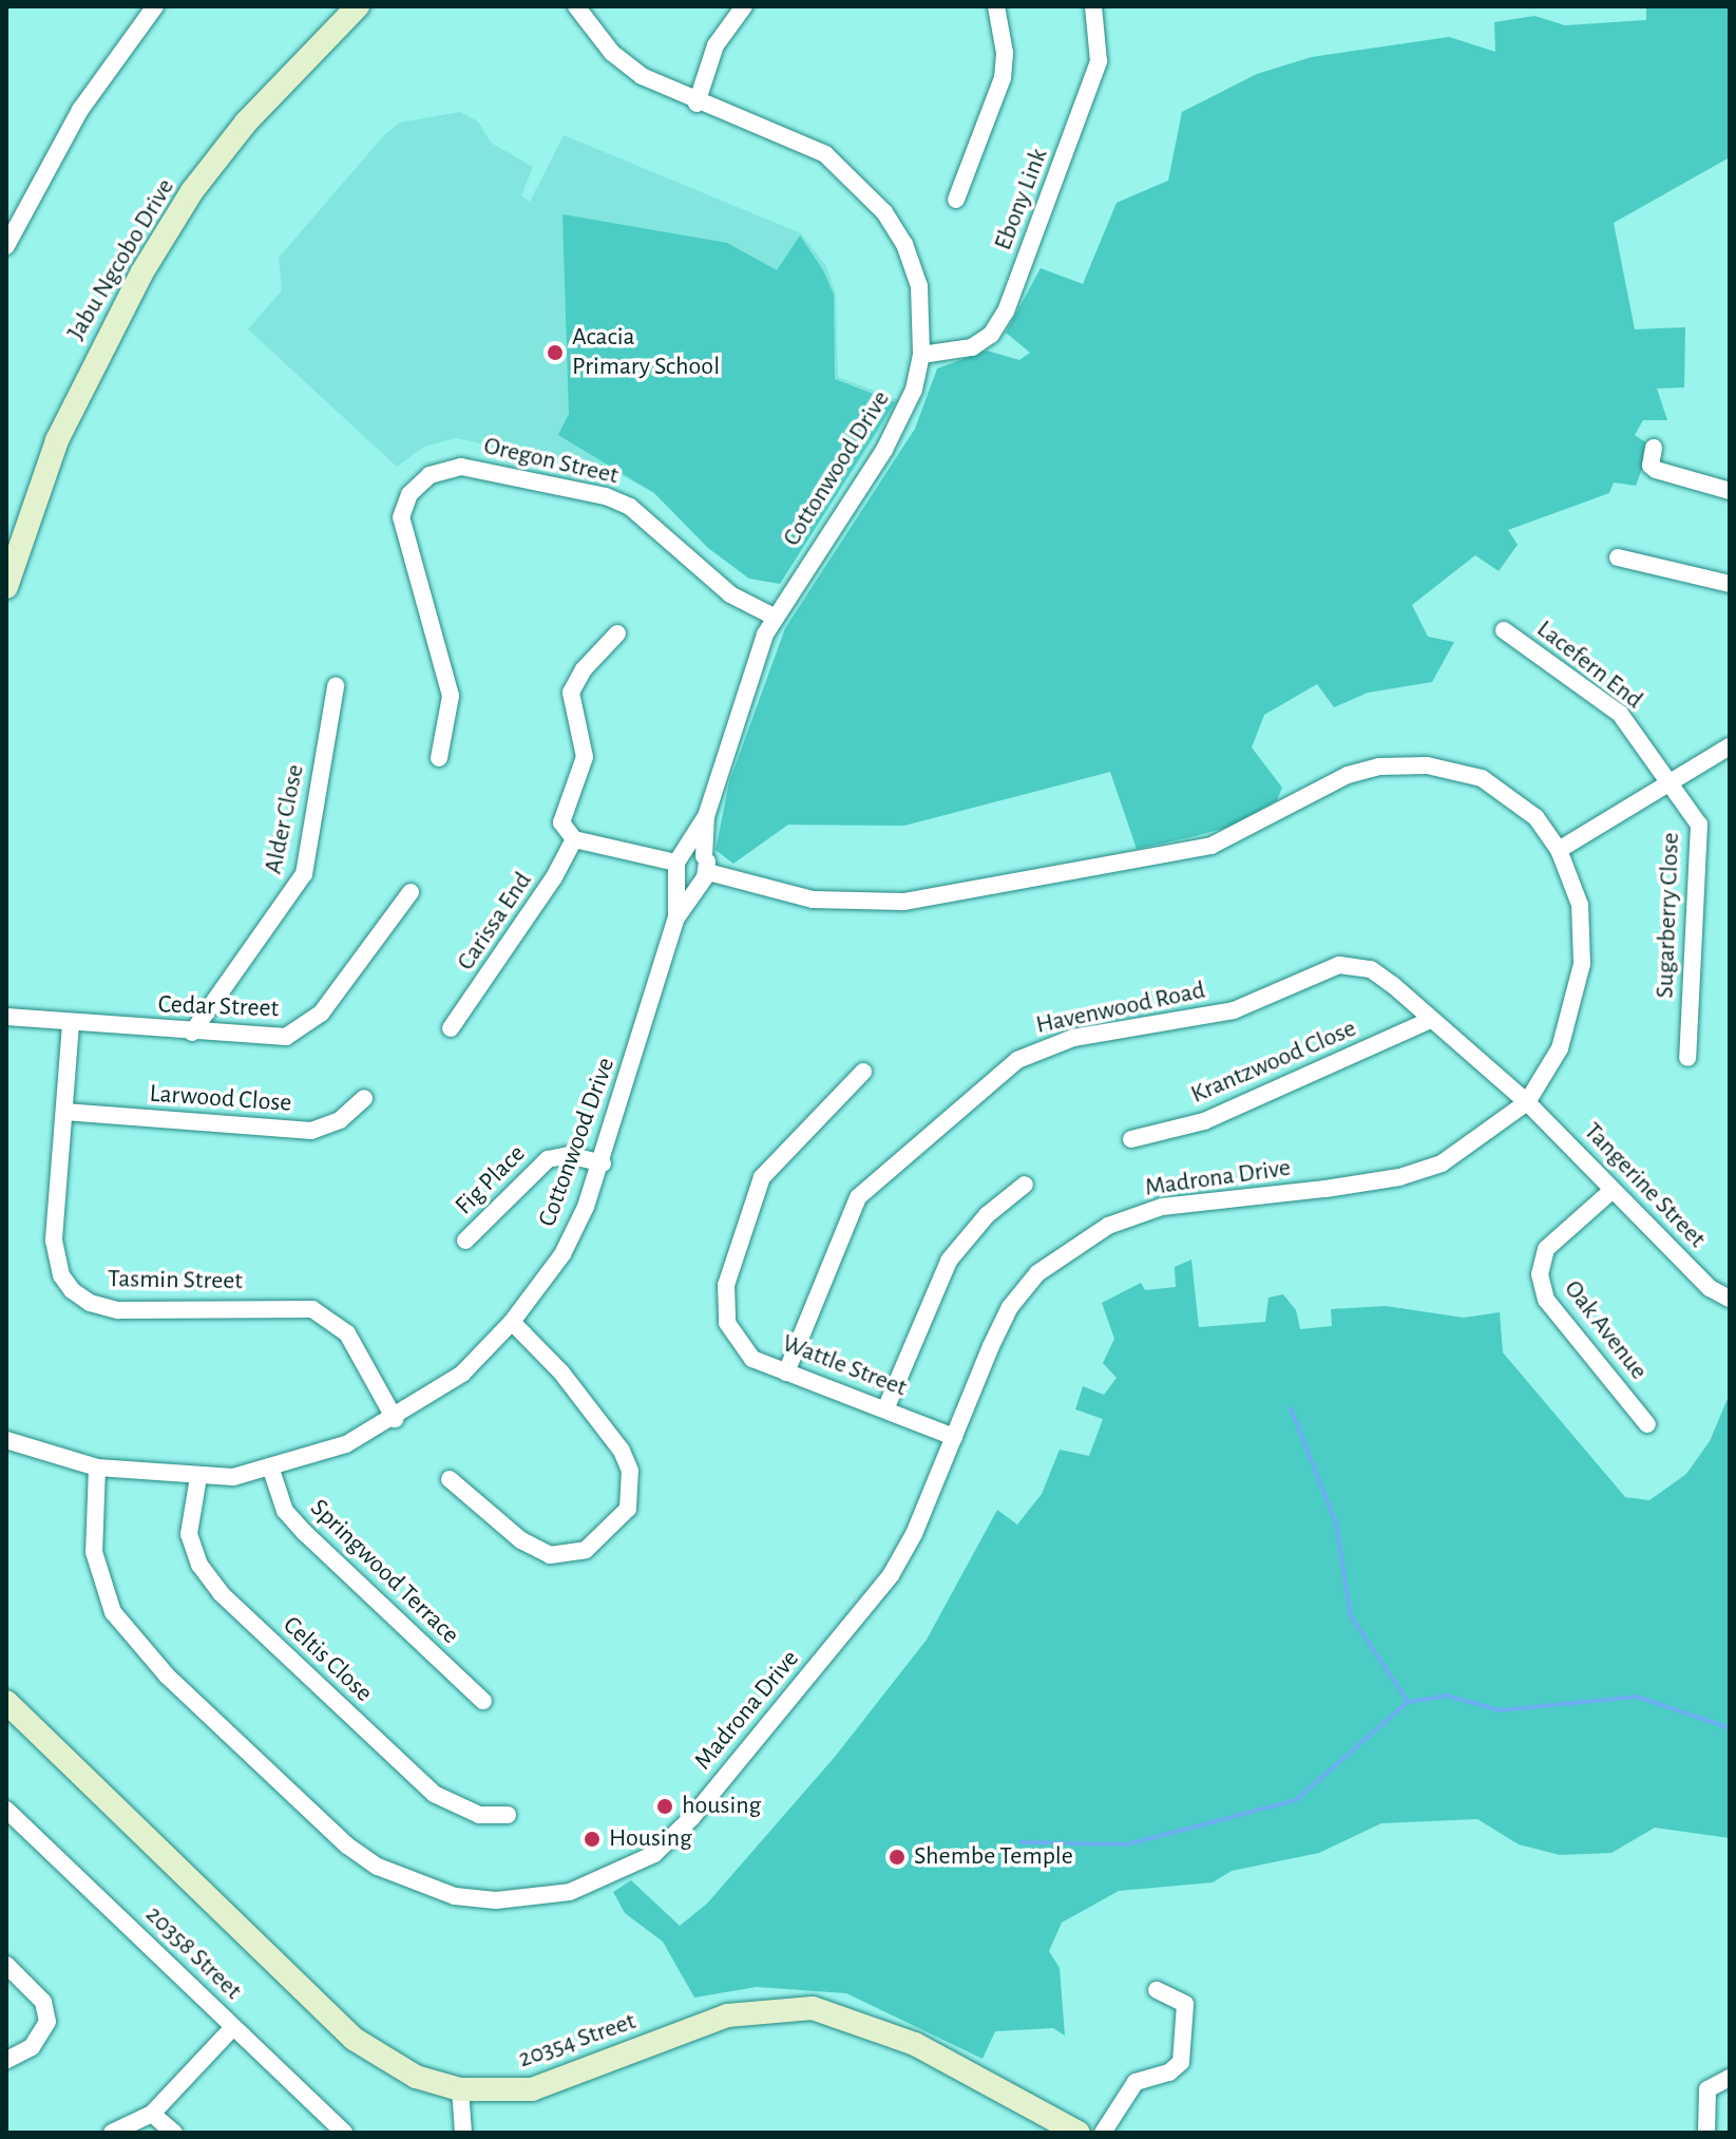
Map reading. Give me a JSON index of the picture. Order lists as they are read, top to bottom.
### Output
{
  "streets": {
    "street": [
      "Ebony Link",
      "Jabu Ngcobo Drive",
      "Oregon Street",
      "Cottonwood Drive",
      "Lacefern End",
      "Alder Close",
      "Sugarberry Close",
      "Carissa End",
      "Cedar Street",
      "Havenwood Road",
      "Krantzwood Close",
      "Larwood Close",
      "Madrona Drive",
      "Fig Place",
      "Tangerine Street",
      "Tasmin Street",
      "Oak Avenue",
      "Wattle Street",
      "Springwood Terrace",
      "Celtis Close",
      "20358 Street",
      "20354 Street"
    ]
  },
  "crossings": [
    ["Ebony Link", "Cottonwood Drive"],
    ["Oregon Street", "Cottonwood Drive"],
    ["Cottonwood Drive", "Madrona Drive"],
    ["Cottonwood Drive", "Fig Place"],
    ["Cottonwood Drive", "Tasmin Street"],
    ["Cottonwood Drive", "Springwood Terrace"],
    ["Cottonwood Drive", "Celtis Close"],
    ["Lacefern End", "Sugarberry Close"],
    ["Alder Close", "Cedar Street"],
    ["Cedar Street", "Tasmin Street"],
    ["Havenwood Road", "Krantzwood Close"],
    ["Havenwood Road", "Madrona Drive"],
    ["Havenwood Road", "Tangerine Street"],
    ["Havenwood Road", "Wattle Street"],
    ["Larwood Close", "Tasmin Street"],
    ["Madrona Drive", "Tangerine Street"],
    ["Madrona Drive", "Wattle Street"],
    ["Tangerine Street", "Oak Avenue"]
  ],
  "places": [
    "Acacia Primary School",
    "housing",
    "Housing",
    "Shembe Temple"
  ]
}
